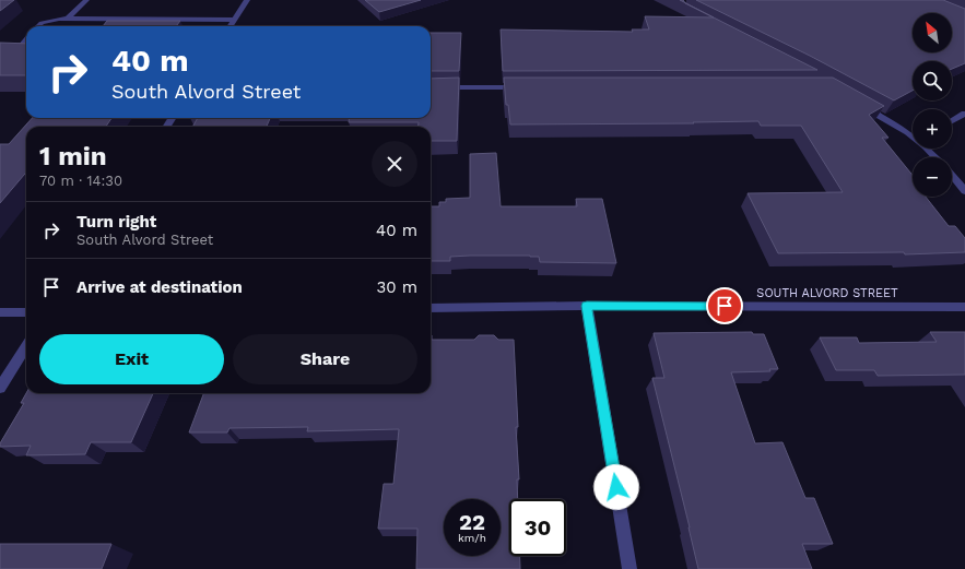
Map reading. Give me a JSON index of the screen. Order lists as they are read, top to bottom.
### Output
{
  "streets": {
    "street": ["SOUTH ALVORD STREET"]
  },
  "north": "top left",
  "page": {
    "map_buttons": ["+", "−"],
    "turn": ["40 m", "South Alvord Street"],
    "heading": ["1 min", "70 m · 14:30"],
    "list": [
      {
        "name": "Turn right",
        "note": "South Alvord Street",
        "value": "40 m"
      },
      {
        "name": "Arrive at destination",
        "value": "30 m"
      }
    ],
    "buttons": ["Exit", "Share"],
    "speed": "22 km/h",
    "limit": "30"
  }
}
